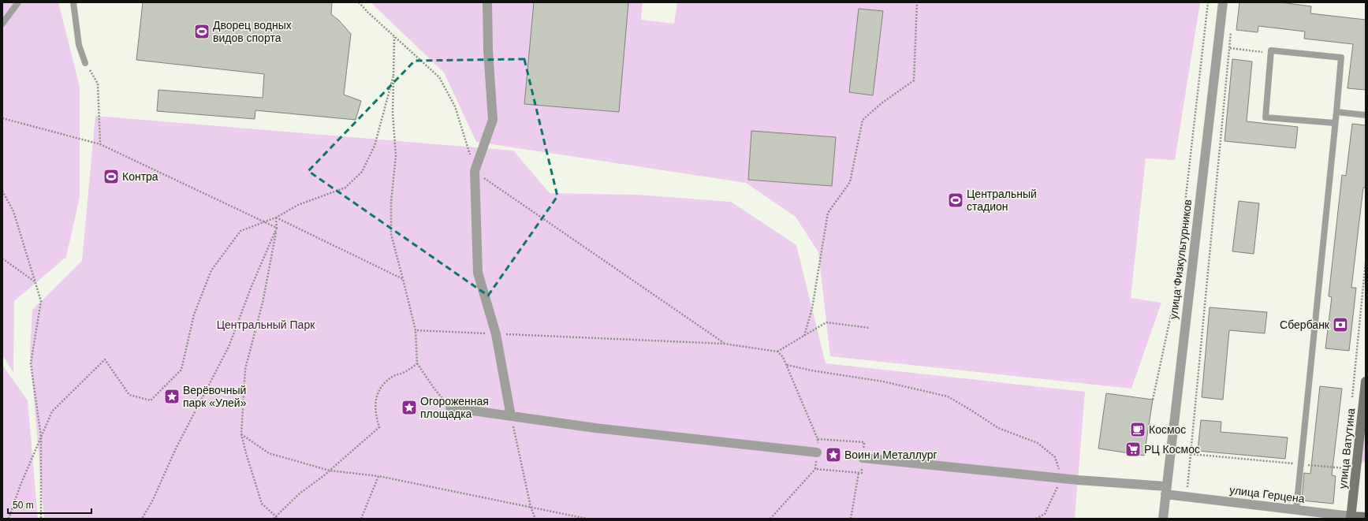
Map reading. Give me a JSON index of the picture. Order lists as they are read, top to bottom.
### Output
{
  "streets": {
    "street": ["улица Физкультурников", "улица Ватутина", "улица Герцена"]
  },
  "crossings": [
    ["улица Физкультурников", "улица Герцена"],
    ["улица Ватутина", "улица Герцена"]
  ],
  "parks": ["Центральный Парк"],
  "places": {
    "sports": ["Дворец водных видов спорта", "Контра", "Центральный стадион"],
    "bank": ["Сбербанк"],
    "place": ["Верёвочный парк «Улей»", "Огороженная площадка", "Воин и Металлург"],
    "cafe": ["Космос"],
    "supermarket": ["РЦ Космос"]
  },
  "scale_bar": "50 m"
}
